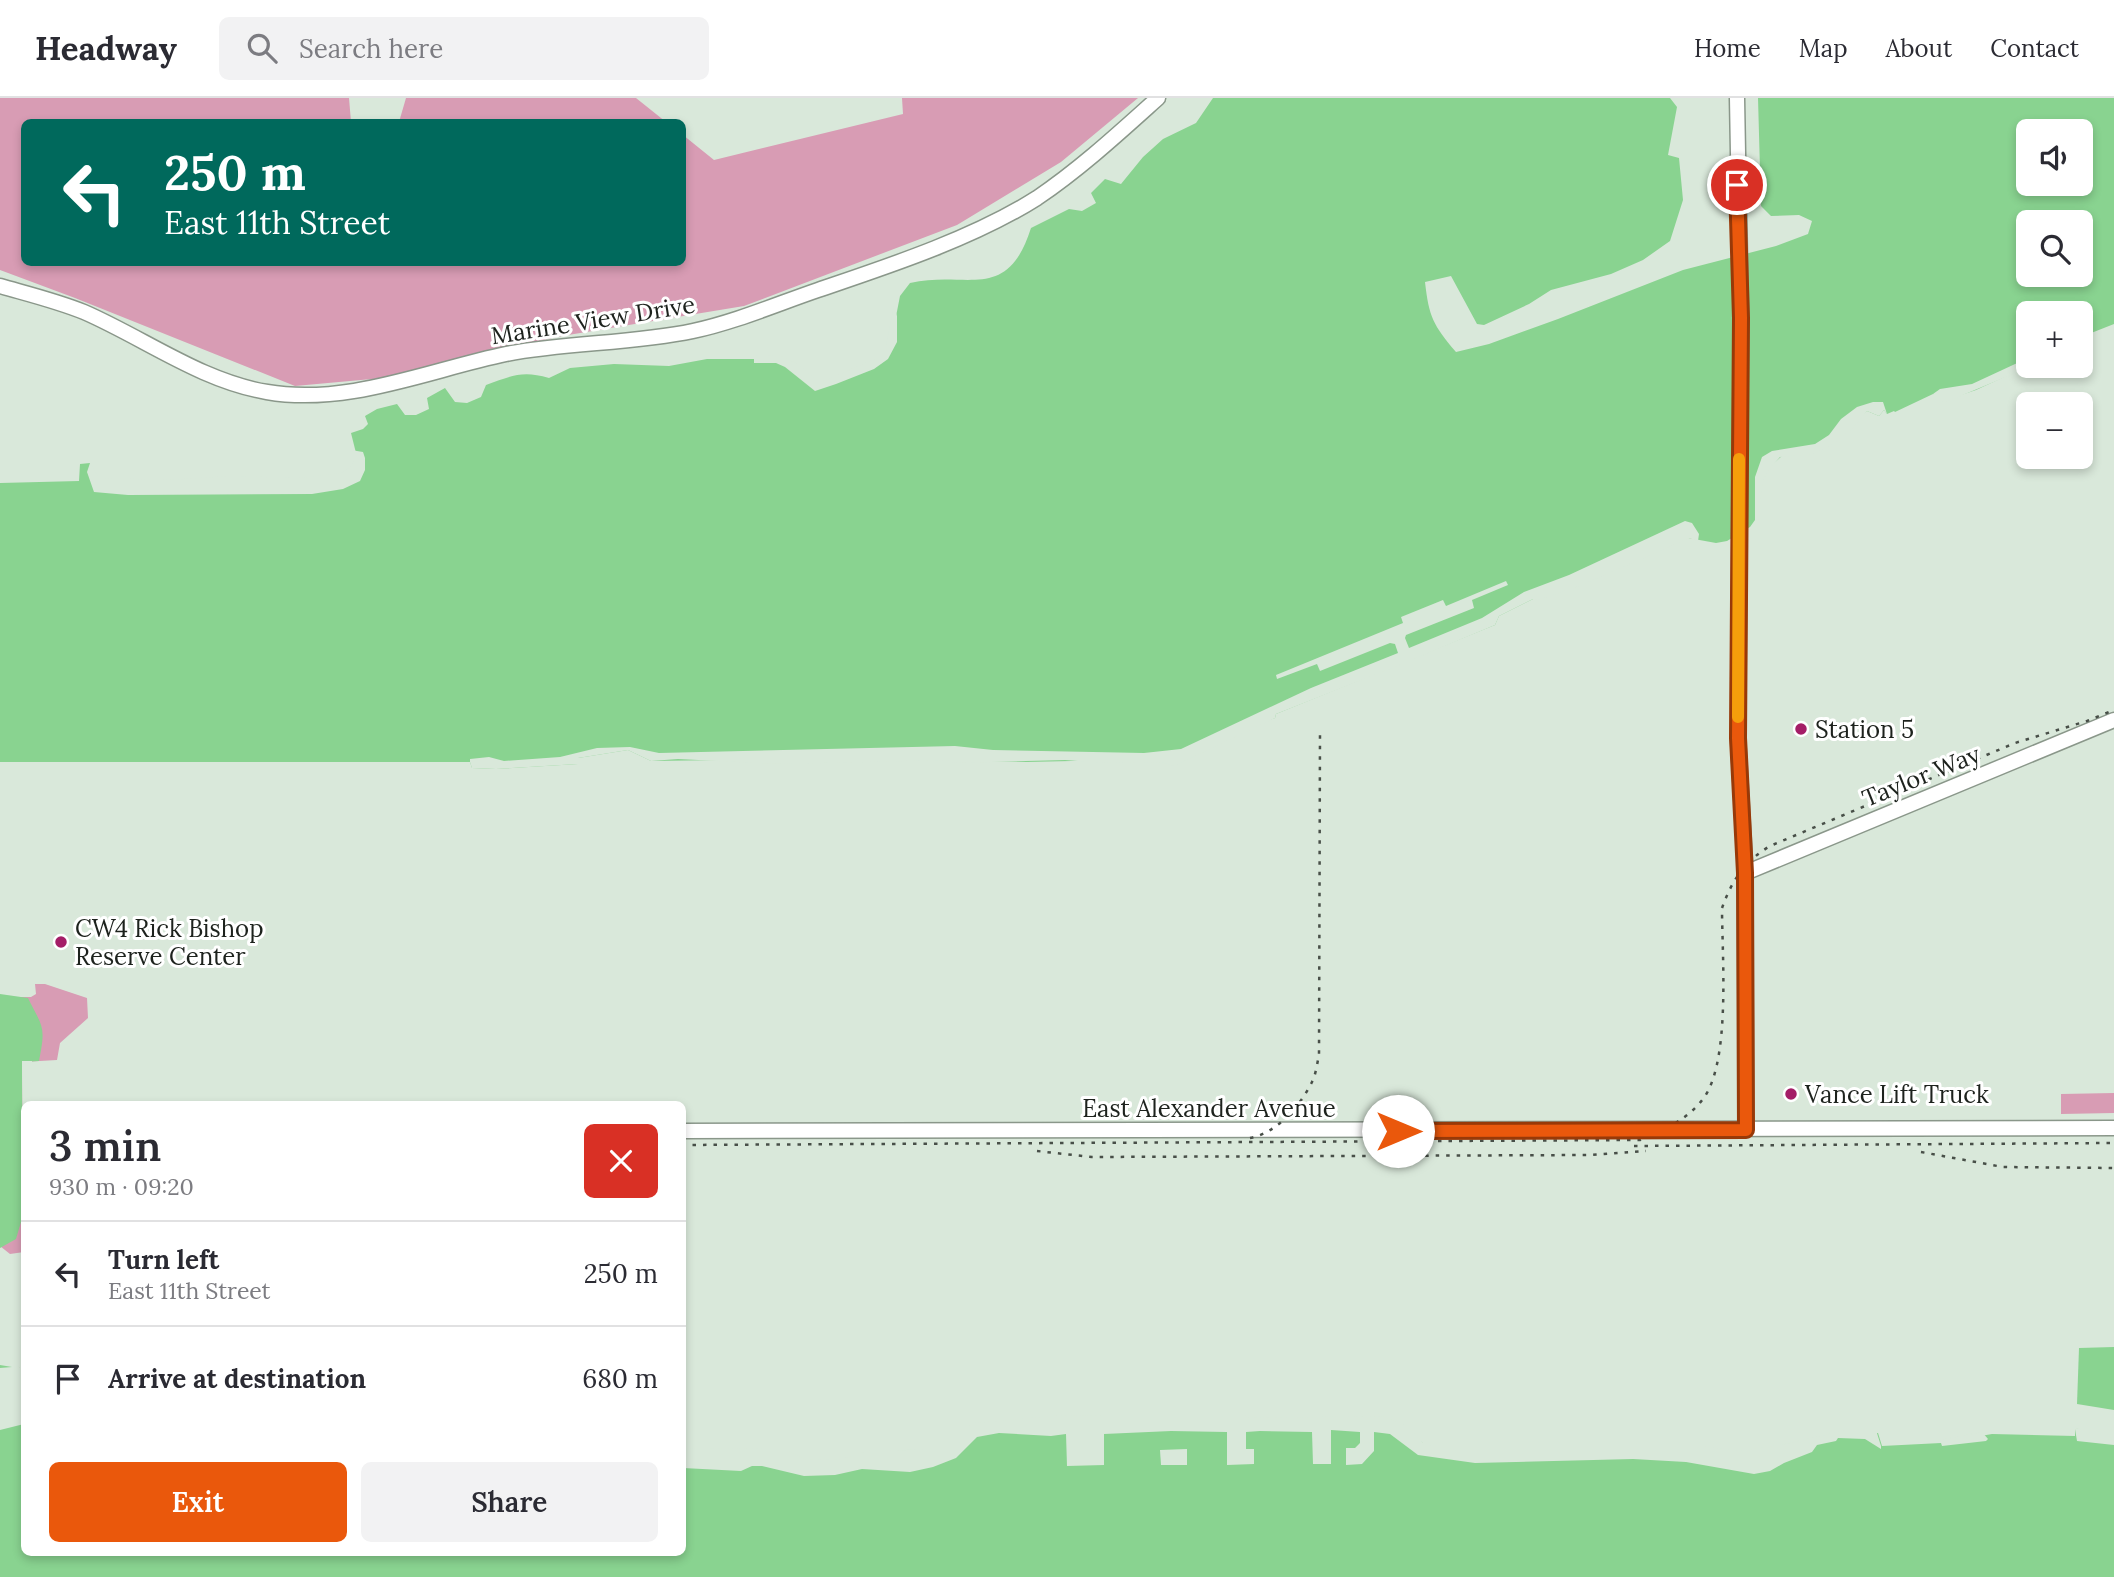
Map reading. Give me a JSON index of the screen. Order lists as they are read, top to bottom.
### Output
{
  "streets": {
    "street": ["Marine View Drive", "Taylor Way", "East Alexander Avenue"]
  },
  "places": ["Station 5", "CW4 Rick Bishop Reserve Center", "Vance Lift Truck"],
  "page": {
    "header": "Headway",
    "search": "Search here",
    "nav": [
      "Home",
      "Map",
      "About",
      "Contact"
    ],
    "map_buttons": ["+", "−"],
    "turn": ["250 m", "East 11th Street"],
    "heading": ["3 min", "930 m · 09:20"],
    "list": [
      {
        "name": "Turn left",
        "note": "East 11th Street",
        "value": "250 m"
      },
      {
        "name": "Arrive at destination",
        "value": "680 m"
      }
    ],
    "buttons": ["Exit", "Share"]
  }
}
